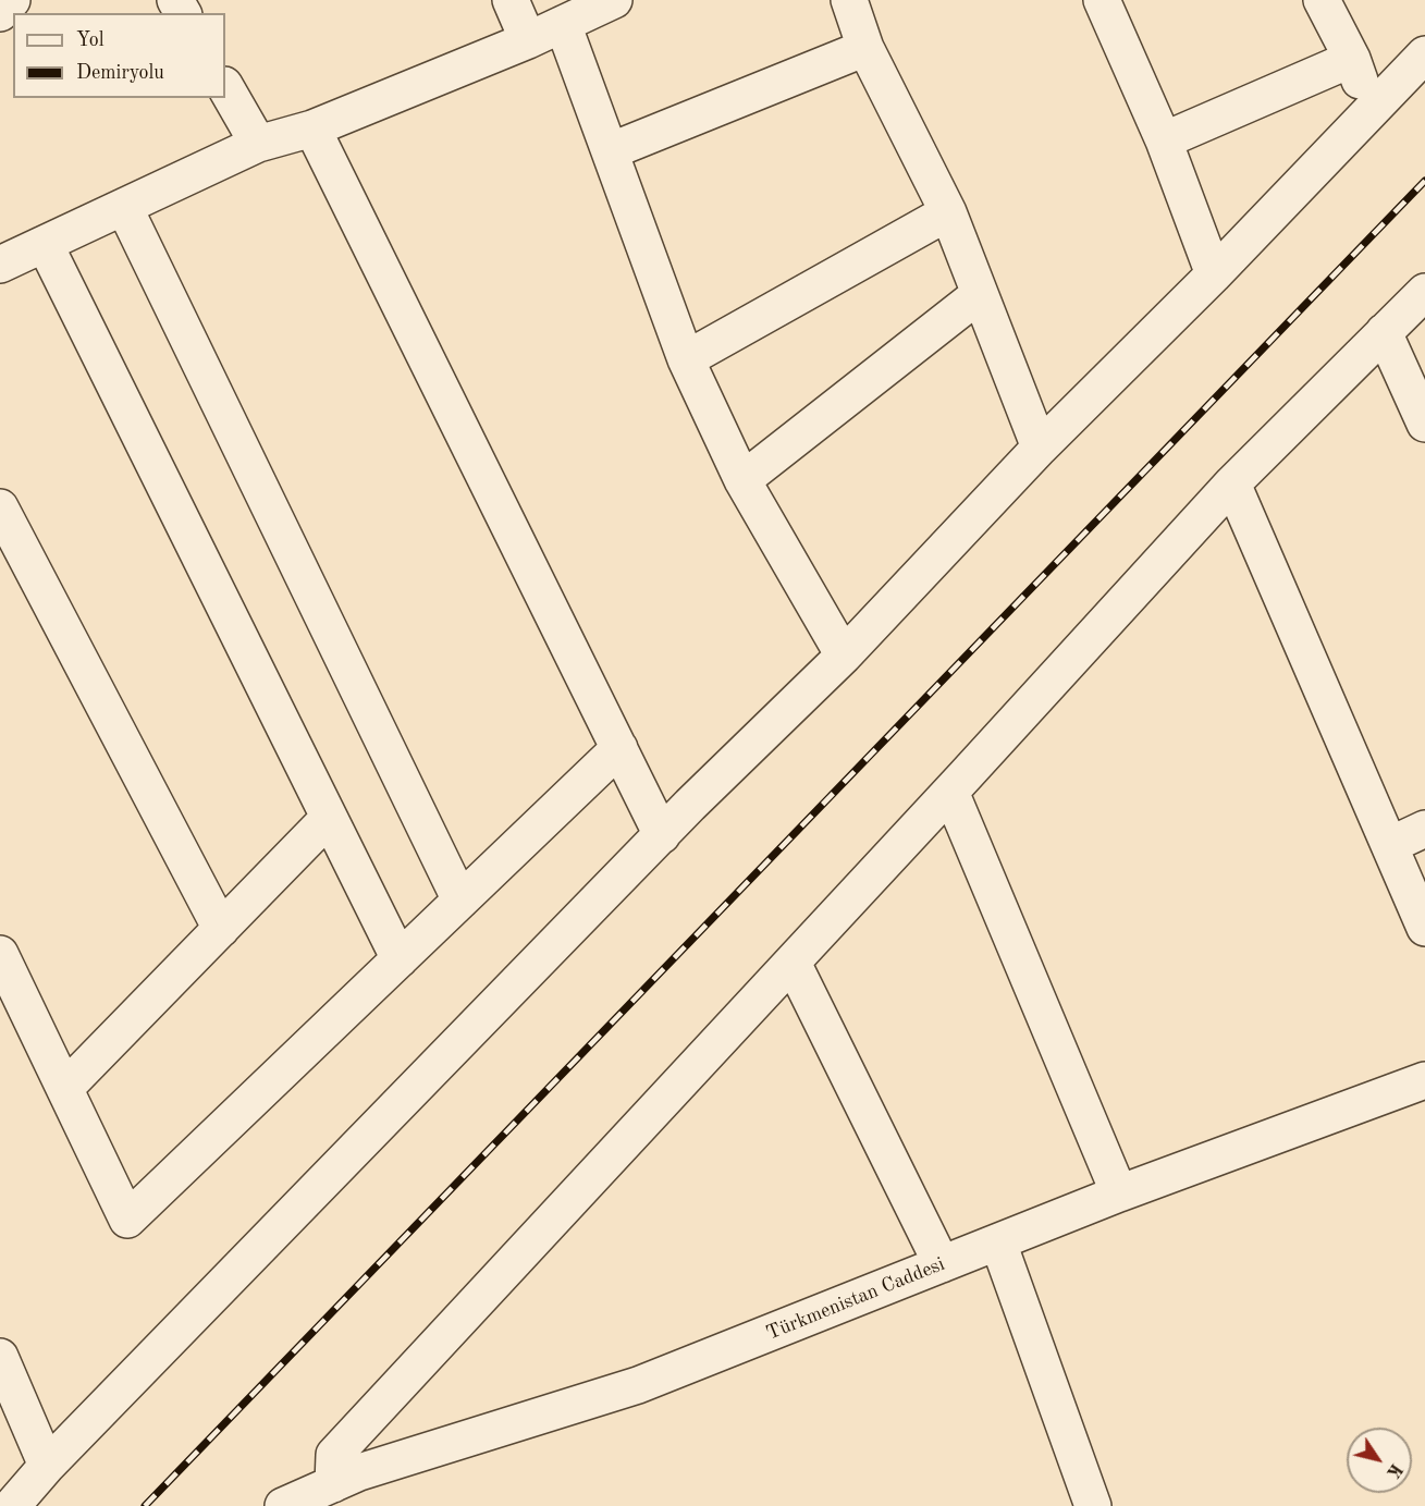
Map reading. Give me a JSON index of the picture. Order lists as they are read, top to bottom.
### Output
{
  "streets": {
    "street": ["Türkmenistan Caddesi"]
  },
  "legend": ["Yol", "Demiryolu"],
  "north": "bottom right"
}
